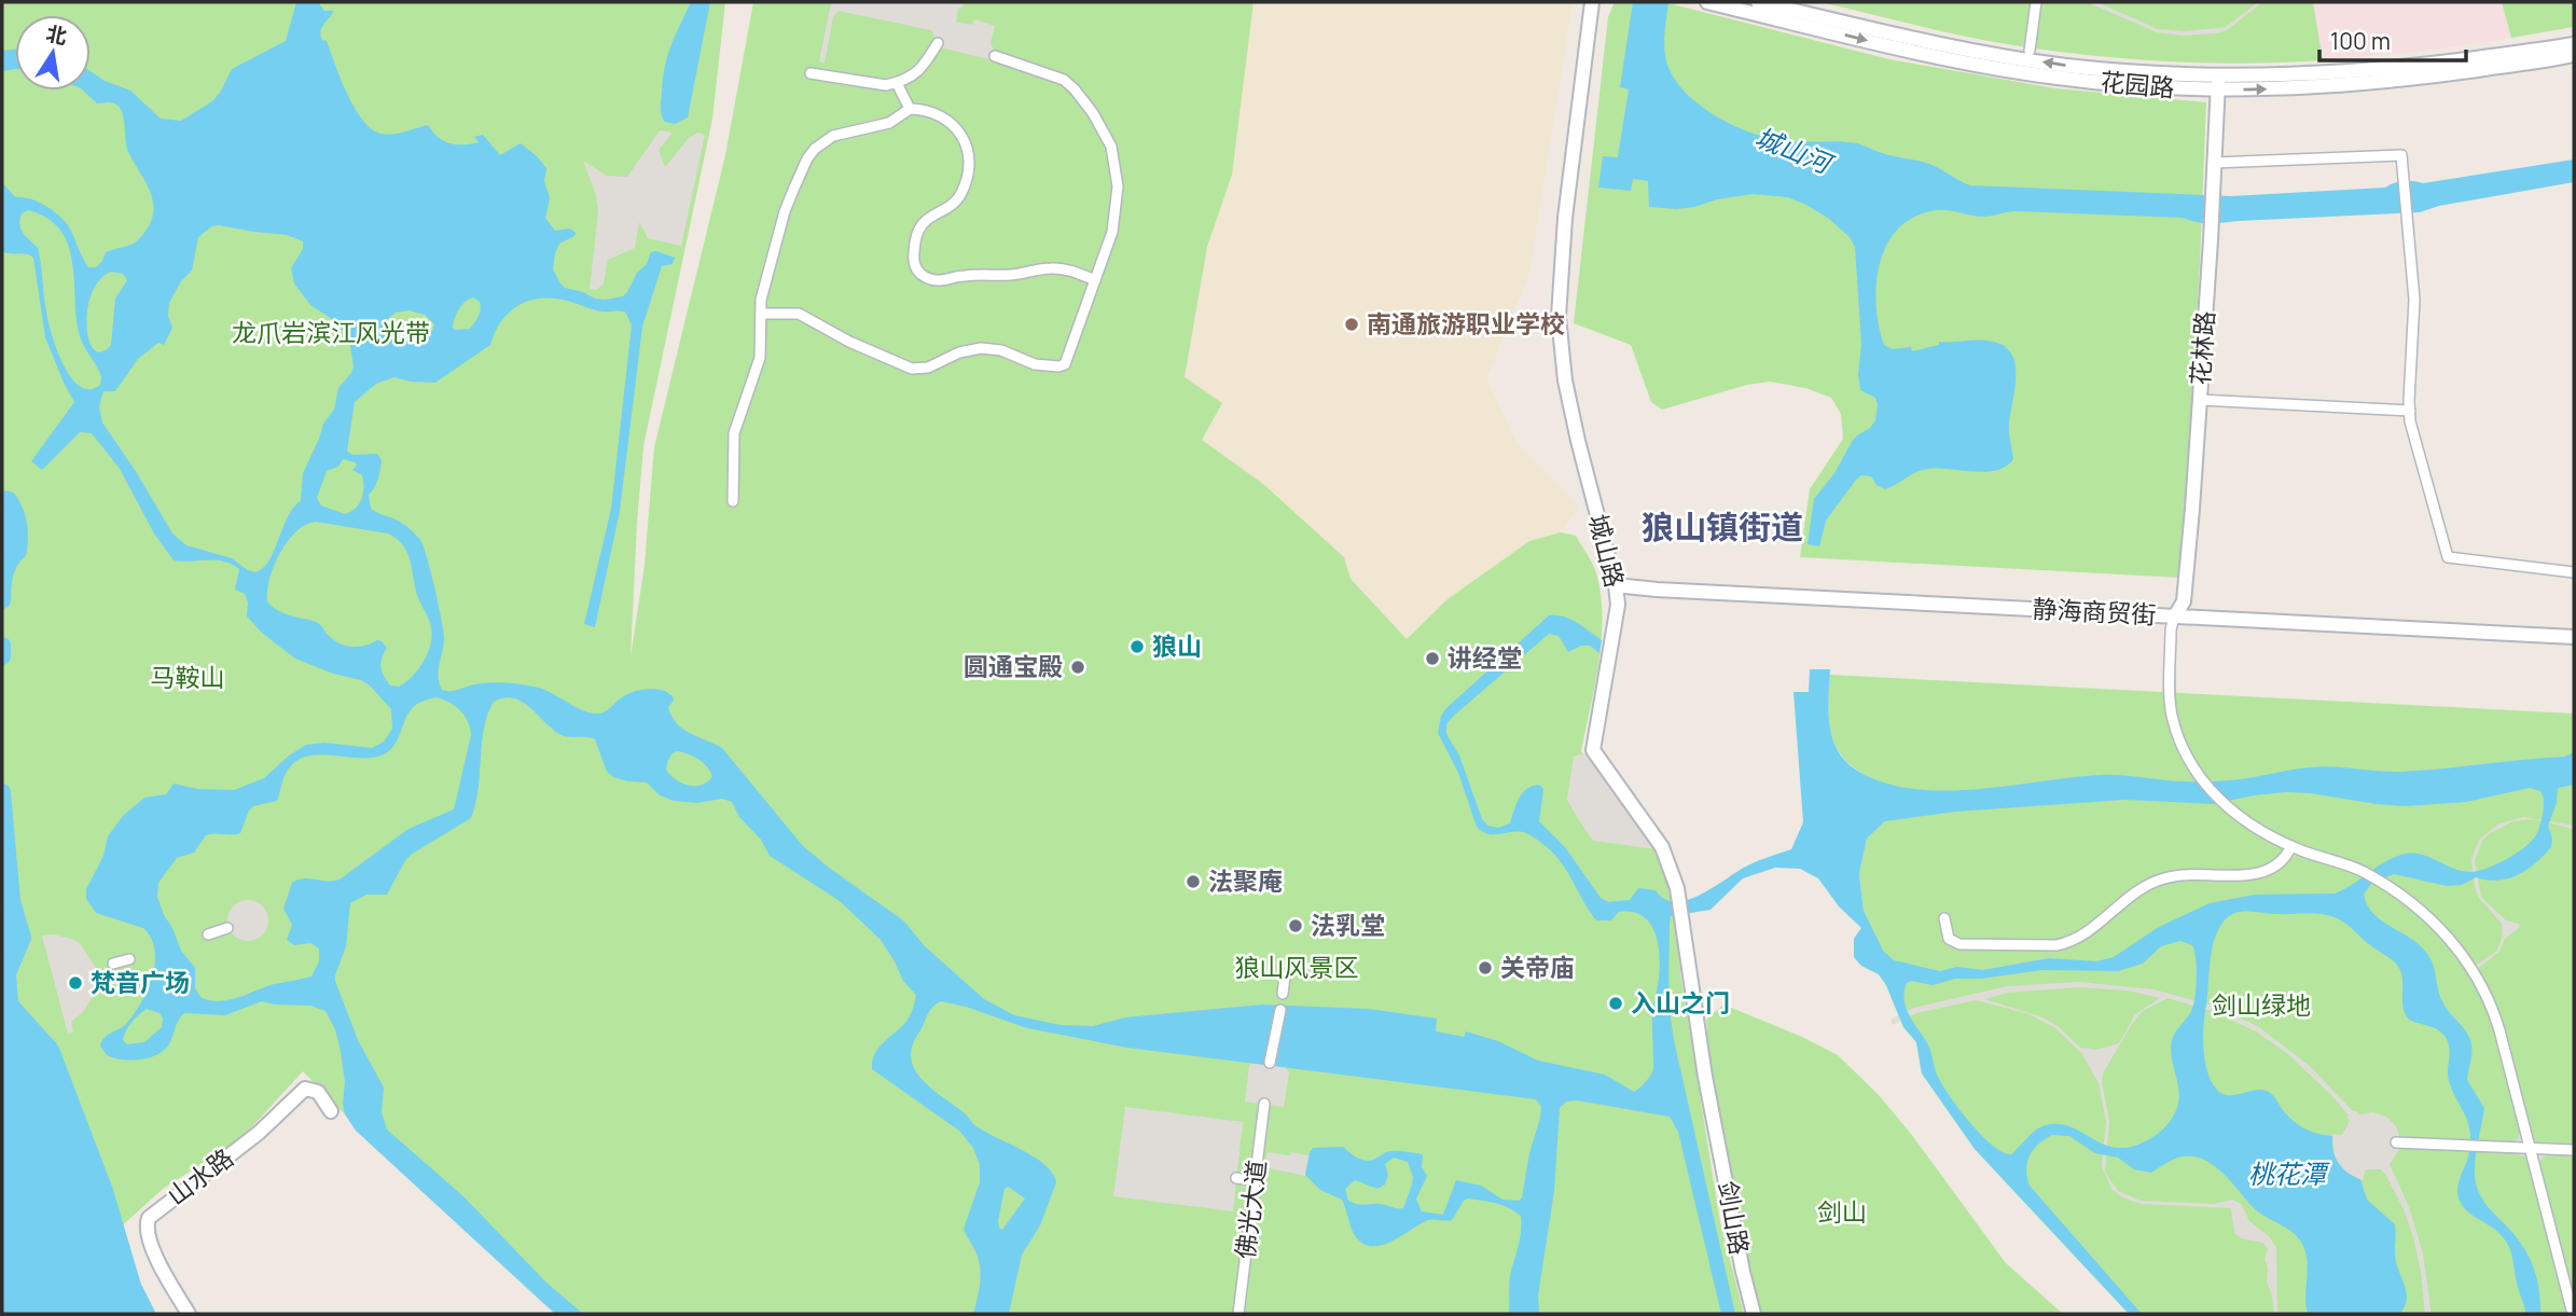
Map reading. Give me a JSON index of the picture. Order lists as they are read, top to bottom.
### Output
{
  "streets": {
    "street": [
      "花园路",
      "花林路",
      "城山路",
      "静海商贸街",
      "山水路",
      "佛光大道",
      "剑山路"
    ]
  },
  "crossings": [
    ["花园路", "花林路"],
    ["花林路", "静海商贸街"],
    ["城山路", "静海商贸街"],
    ["城山路", "剑山路"]
  ],
  "districts": ["狼山镇街道"],
  "water": ["城山河", "桃花潭"],
  "parks": [
    "龙爪岩滨江风光带",
    "马鞍山",
    "狼山风景区",
    "剑山绿地",
    "剑山"
  ],
  "places": [
    "南通旅游职业学校",
    "狼山",
    "讲经堂",
    "圆通宝殿",
    "法聚庵",
    "法乳堂",
    "关帝庙",
    "梵音广场",
    "入山之门"
  ],
  "scale_bar": "100 m",
  "north": "top"
}
